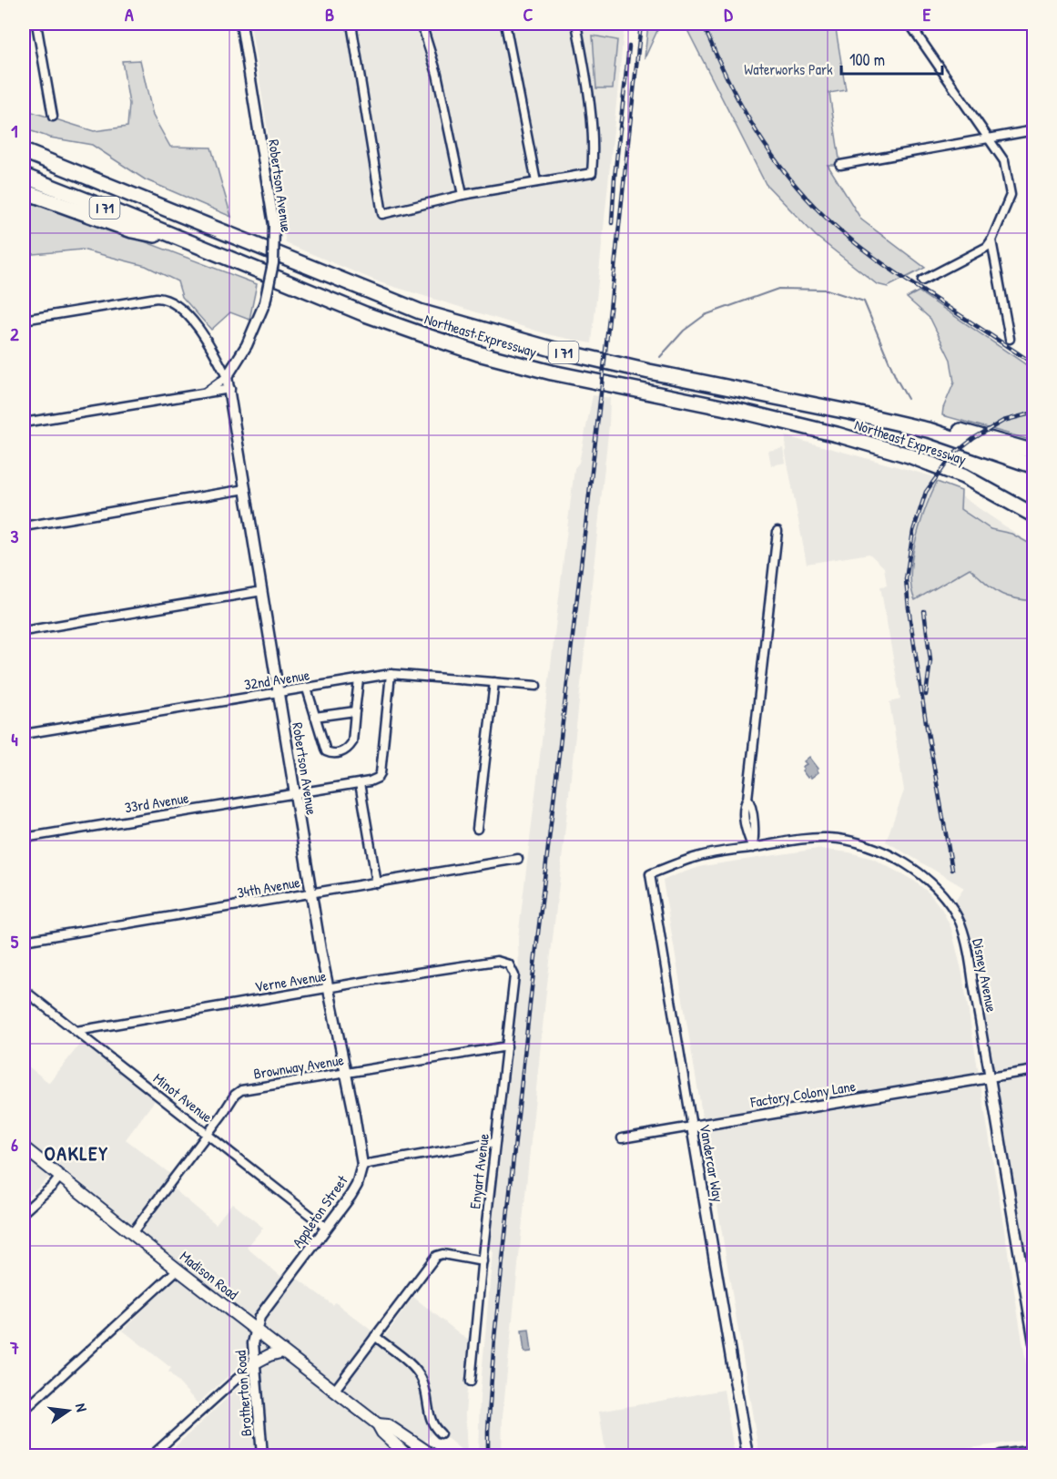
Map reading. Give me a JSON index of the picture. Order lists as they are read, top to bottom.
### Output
{
  "streets": {
    "highway": ["I 71", "Northeast Expressway"],
    "main road": ["Madison Road"],
    "street": [
      "Robertson Avenue",
      "32nd Avenue",
      "33rd Avenue",
      "34th Avenue",
      "Disney Avenue",
      "Verne Avenue",
      "Brownway Avenue",
      "Factory Colony Lane",
      "Minot Avenue",
      "Vandercar Way",
      "Enyart Avenue",
      "Appleton Street",
      "Brotherton Road"
    ]
  },
  "crossings": [
    ["Robertson Avenue", "32nd Avenue"],
    ["Robertson Avenue", "33rd Avenue"],
    ["Robertson Avenue", "34th Avenue"],
    ["Robertson Avenue", "Verne Avenue"],
    ["Robertson Avenue", "Brownway Avenue"],
    ["Robertson Avenue", "Appleton Street"],
    ["Disney Avenue", "Factory Colony Lane"],
    ["Disney Avenue", "Vandercar Way"],
    ["Verne Avenue", "Minot Avenue"],
    ["Verne Avenue", "Enyart Avenue"],
    ["Brownway Avenue", "Minot Avenue"],
    ["Brownway Avenue", "Enyart Avenue"],
    ["Brownway Avenue", "Madison Road"],
    ["Factory Colony Lane", "Vandercar Way"],
    ["Minot Avenue", "Appleton Street"],
    ["Enyart Avenue", "Appleton Street"],
    ["Appleton Street", "Madison Road"],
    ["Appleton Street", "Brotherton Road"],
    ["Madison Road", "Brotherton Road"]
  ],
  "districts": ["OAKLEY"],
  "parks": ["Waterworks Park"],
  "scale_bar": "100 m",
  "north": "right",
  "grid": {
    "columns": [
      "A",
      "B",
      "C",
      "D",
      "E"
    ],
    "rows": [
      "1",
      "2",
      "3",
      "4",
      "5",
      "6",
      "7"
    ]
  }
}
